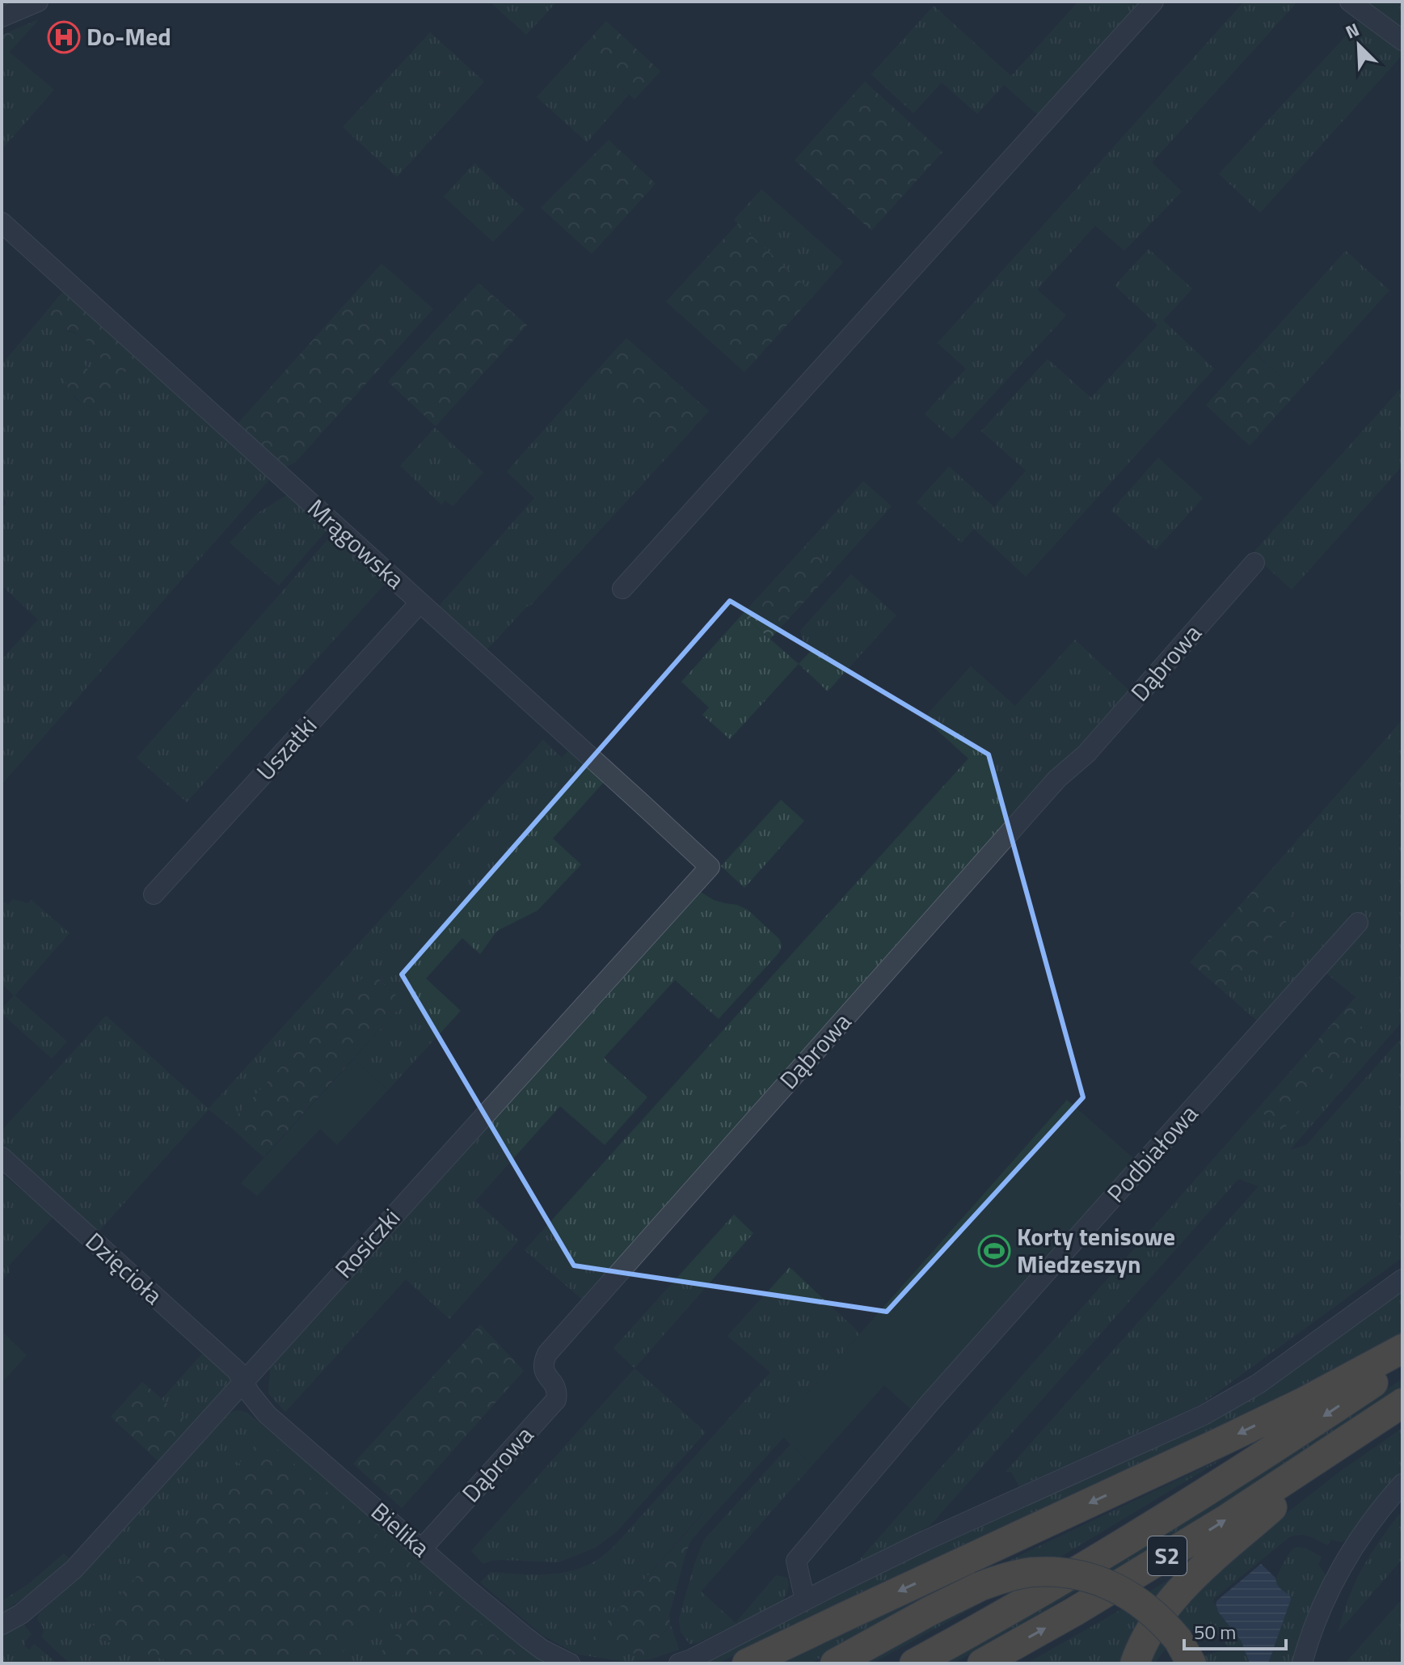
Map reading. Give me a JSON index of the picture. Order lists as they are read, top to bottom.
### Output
{
  "streets": {
    "highway": ["S2"],
    "street": [
      "Mrągowska",
      "Dąbrowa",
      "Uszatki",
      "Podbiałowa",
      "Rosiczki",
      "Dzięcioła",
      "Bielika"
    ]
  },
  "crossings": [
    ["Mrągowska", "Uszatki"],
    ["Mrągowska", "Rosiczki"],
    ["Dąbrowa", "Bielika"],
    ["Rosiczki", "Dzięcioła"],
    ["Rosiczki", "Bielika"],
    ["Dzięcioła", "Bielika"]
  ],
  "places": {
    "hospital": ["Do-Med"],
    "sports": ["Korty tenisowe Miedzeszyn"]
  },
  "scale_bar": "50 m",
  "north": "top left"
}
